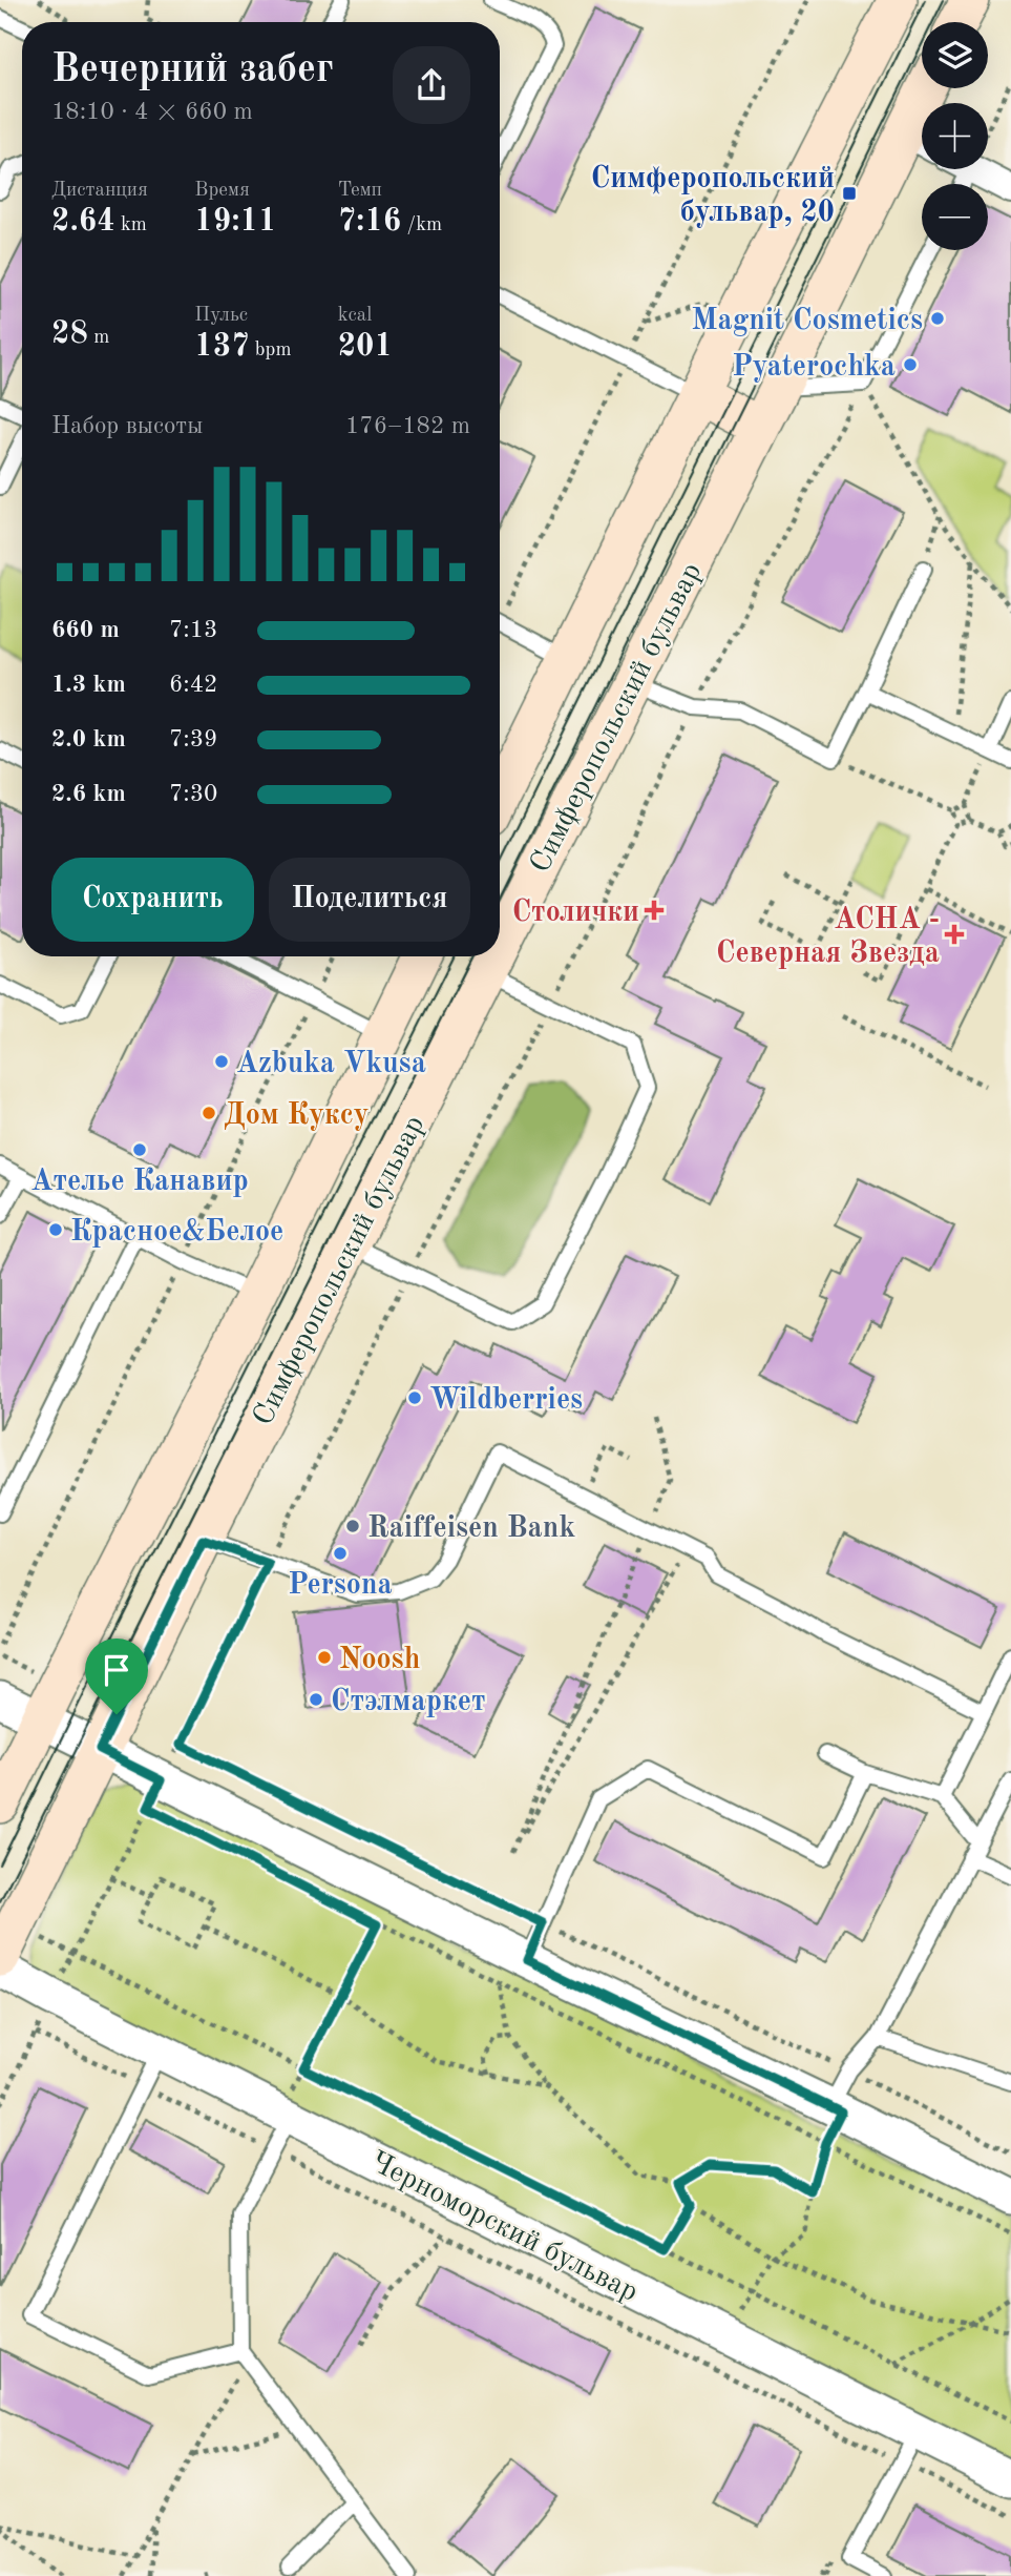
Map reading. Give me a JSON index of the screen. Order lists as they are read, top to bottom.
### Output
{
  "streets": {
    "main road": ["Симферопольский бульвар"],
    "street": ["Черноморский бульвар"]
  },
  "places": {
    "transit": ["Симферопольский бульвар, 20"],
    "other": [
      "Magnit Cosmetics",
      "Pyaterochka",
      "Azbuka Vkusa",
      "Дом Куксу",
      "Ателье Канавир",
      "Красное&Белое",
      "Wildberries",
      "Raiffeisen Bank",
      "Persona",
      "Noosh",
      "Стэлмаркет"
    ],
    "health": ["Столички", "АСНА - Северная Звезда"]
  },
  "page": {
    "map_buttons": ["+", "−"],
    "heading": ["Вечерний забег", "18:10 · 4 × 660 m"],
    "stats": [
      ["Дистанция", "2.64 km"],
      ["Время", "19:11"],
      ["Темп", "7:16 /km"],
      ["28 m"],
      ["Пульс", "137 bpm"],
      ["kcal", "201"]
    ],
    "chart": ["Набор высоты", "176–182 m"],
    "list": [
      {
        "name": "660 m",
        "note": "7:13"
      },
      {
        "name": "1.3 km",
        "note": "6:42"
      },
      {
        "name": "2.0 km",
        "note": "7:39"
      },
      {
        "name": "2.6 km",
        "note": "7:30"
      }
    ],
    "buttons": ["Сохранить", "Поделиться"]
  }
}
